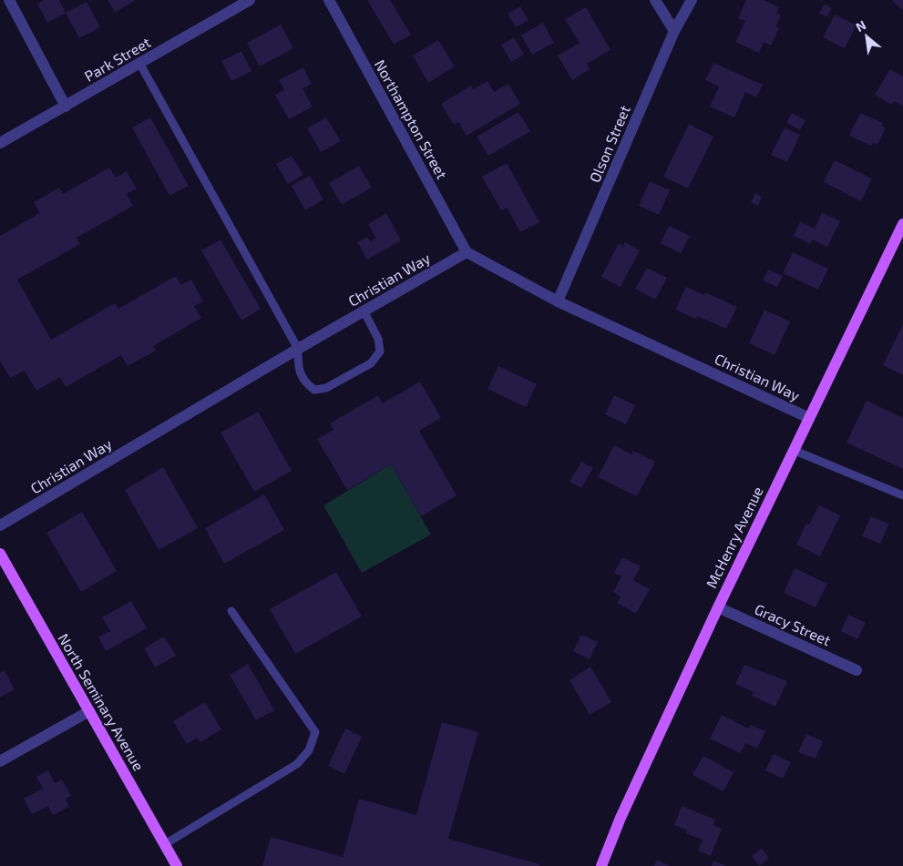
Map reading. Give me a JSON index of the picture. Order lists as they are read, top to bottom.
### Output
{
  "streets": {
    "main road": ["McHenry Avenue", "North Seminary Avenue"],
    "street": [
      "Park Street",
      "Northampton Street",
      "Olson Street",
      "Christian Way",
      "Gracy Street"
    ]
  },
  "crossings": [
    ["Northampton Street", "Christian Way"],
    ["Olson Street", "Christian Way"],
    ["Christian Way", "McHenry Avenue"],
    ["McHenry Avenue", "Gracy Street"]
  ],
  "north": "top left"
}
